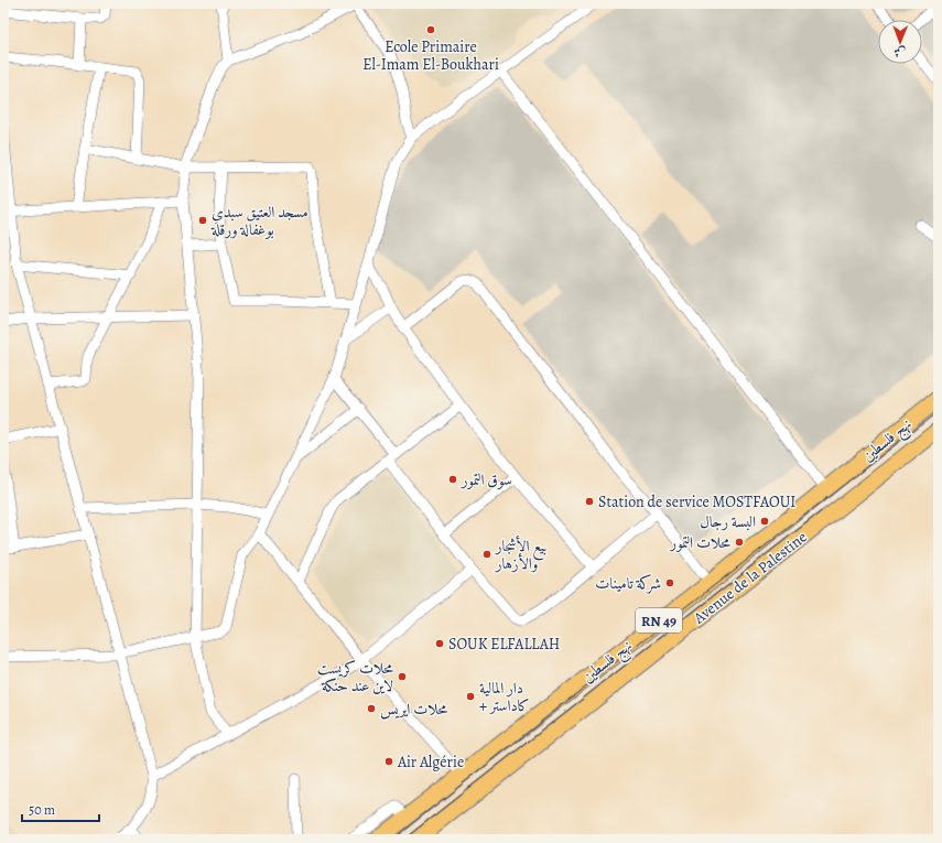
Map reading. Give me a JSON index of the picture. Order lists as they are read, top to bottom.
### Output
{
  "streets": {
    "main road": ["نهج فلسطين", "Avenue de la Palestine", "RN 49"]
  },
  "places": [
    "Ecole Primaire El-Imam El-Boukhari",
    "مسجد العتيق سبدي بوغفالة ورقلة",
    "سوق التمور",
    "Station de service MOSTFAOUI",
    "البسة رجال",
    "محلات التمور",
    "بيع الأشجار والأزهار",
    "شركة تامينات",
    "SOUK ELFALLAH",
    "محلات كريست لاين عند حنكة",
    "دار المالية + كاداستر",
    "محلات ايريس",
    "Air Algérie"
  ],
  "scale_bar": "50 m",
  "north": "bottom"
}
